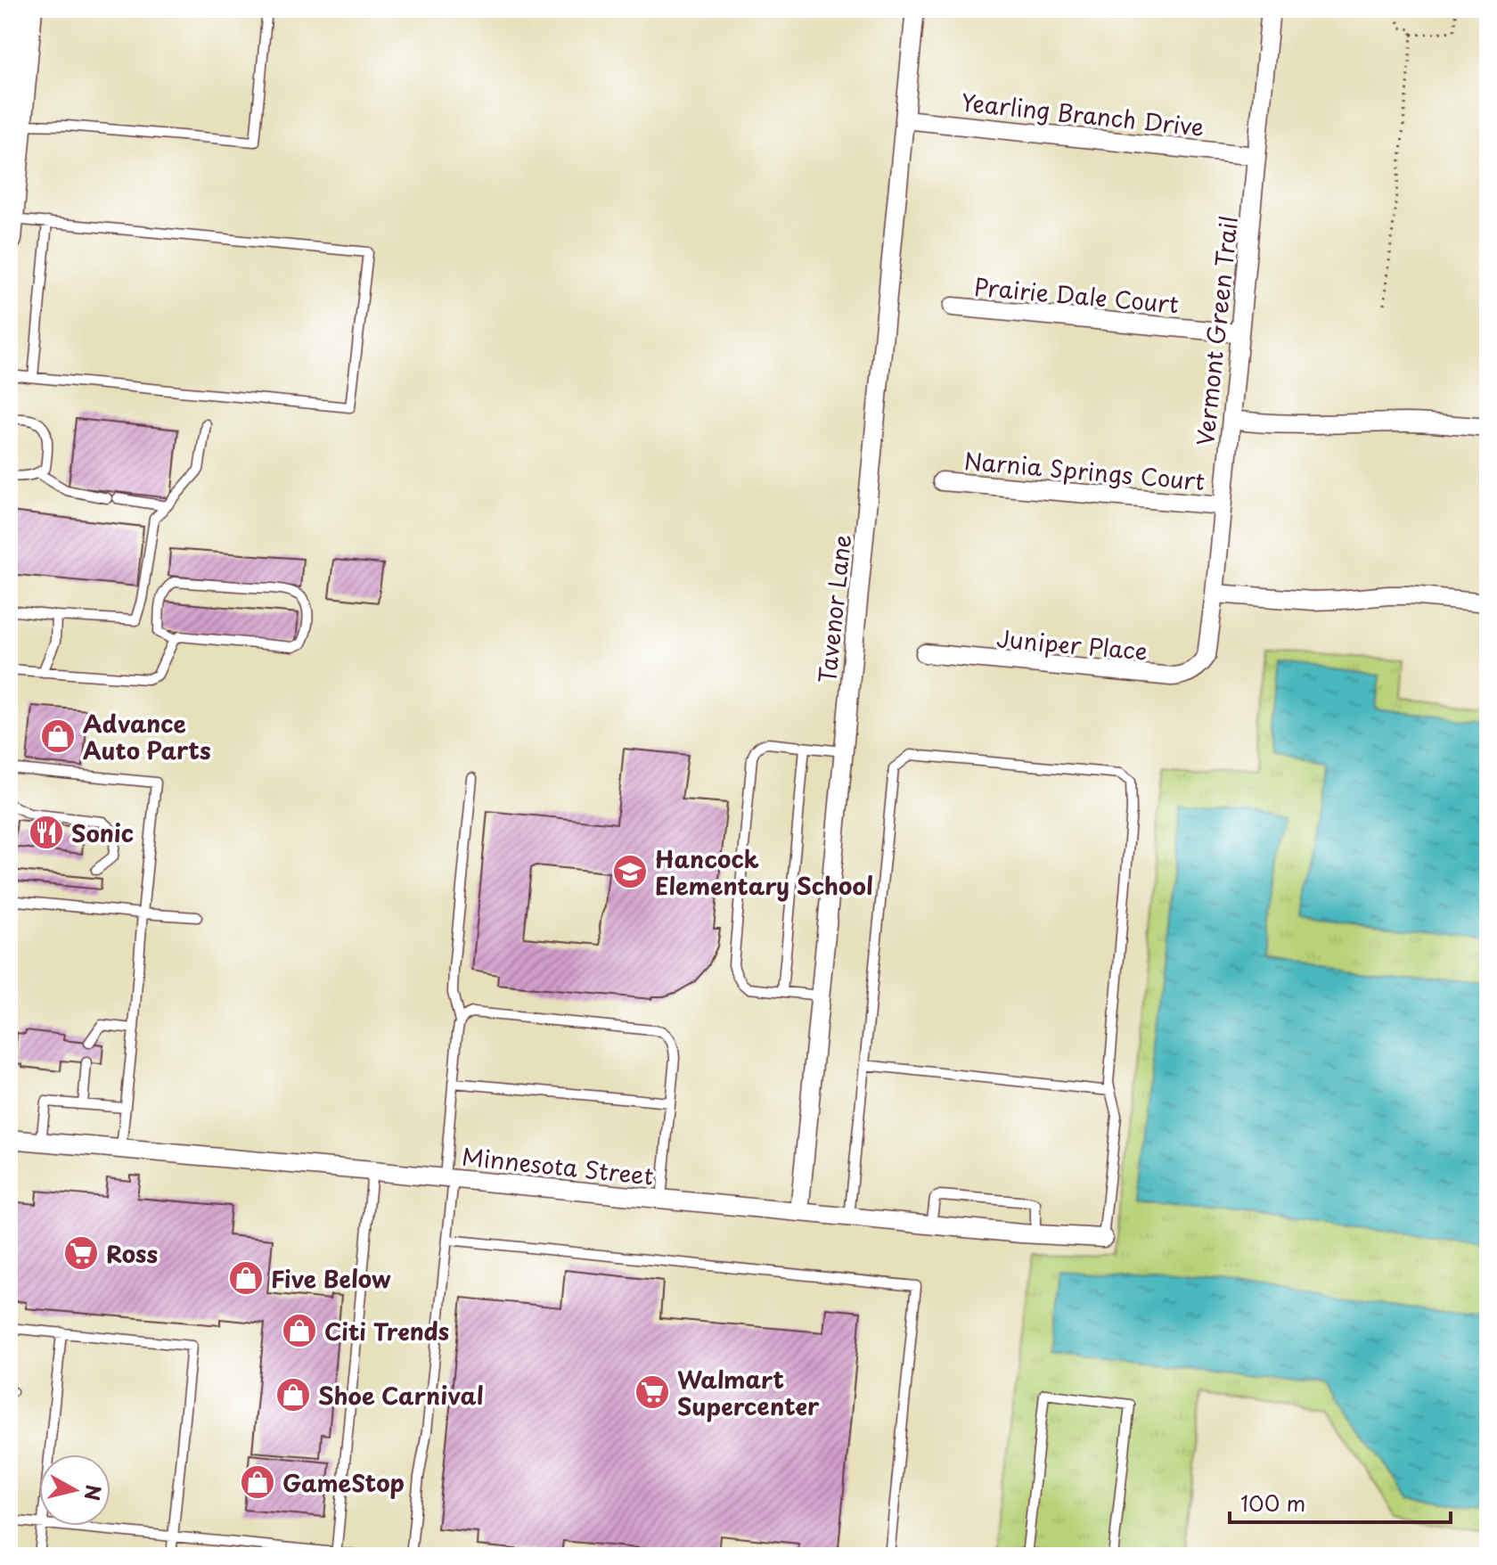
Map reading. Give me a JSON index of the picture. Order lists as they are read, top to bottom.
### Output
{
  "streets": {
    "street": [
      "Yearling Branch Drive",
      "Prairie Dale Court",
      "Vermont Green Trail",
      "Narnia Springs Court",
      "Tavenor Lane",
      "Juniper Place",
      "Minnesota Street"
    ]
  },
  "crossings": [
    ["Yearling Branch Drive", "Vermont Green Trail"],
    ["Yearling Branch Drive", "Tavenor Lane"],
    ["Prairie Dale Court", "Vermont Green Trail"],
    ["Vermont Green Trail", "Narnia Springs Court"],
    ["Vermont Green Trail", "Juniper Place"],
    ["Tavenor Lane", "Minnesota Street"]
  ],
  "places": {
    "shop": [
      "Advance Auto Parts",
      "Five Below",
      "Citi Trends",
      "Shoe Carnival",
      "GameStop"
    ],
    "restaurant": ["Sonic"],
    "school or university": ["Hancock Elementary School"],
    "supermarket": ["Ross", "Walmart Supercenter"]
  },
  "scale_bar": "100 m",
  "north": "right"
}
